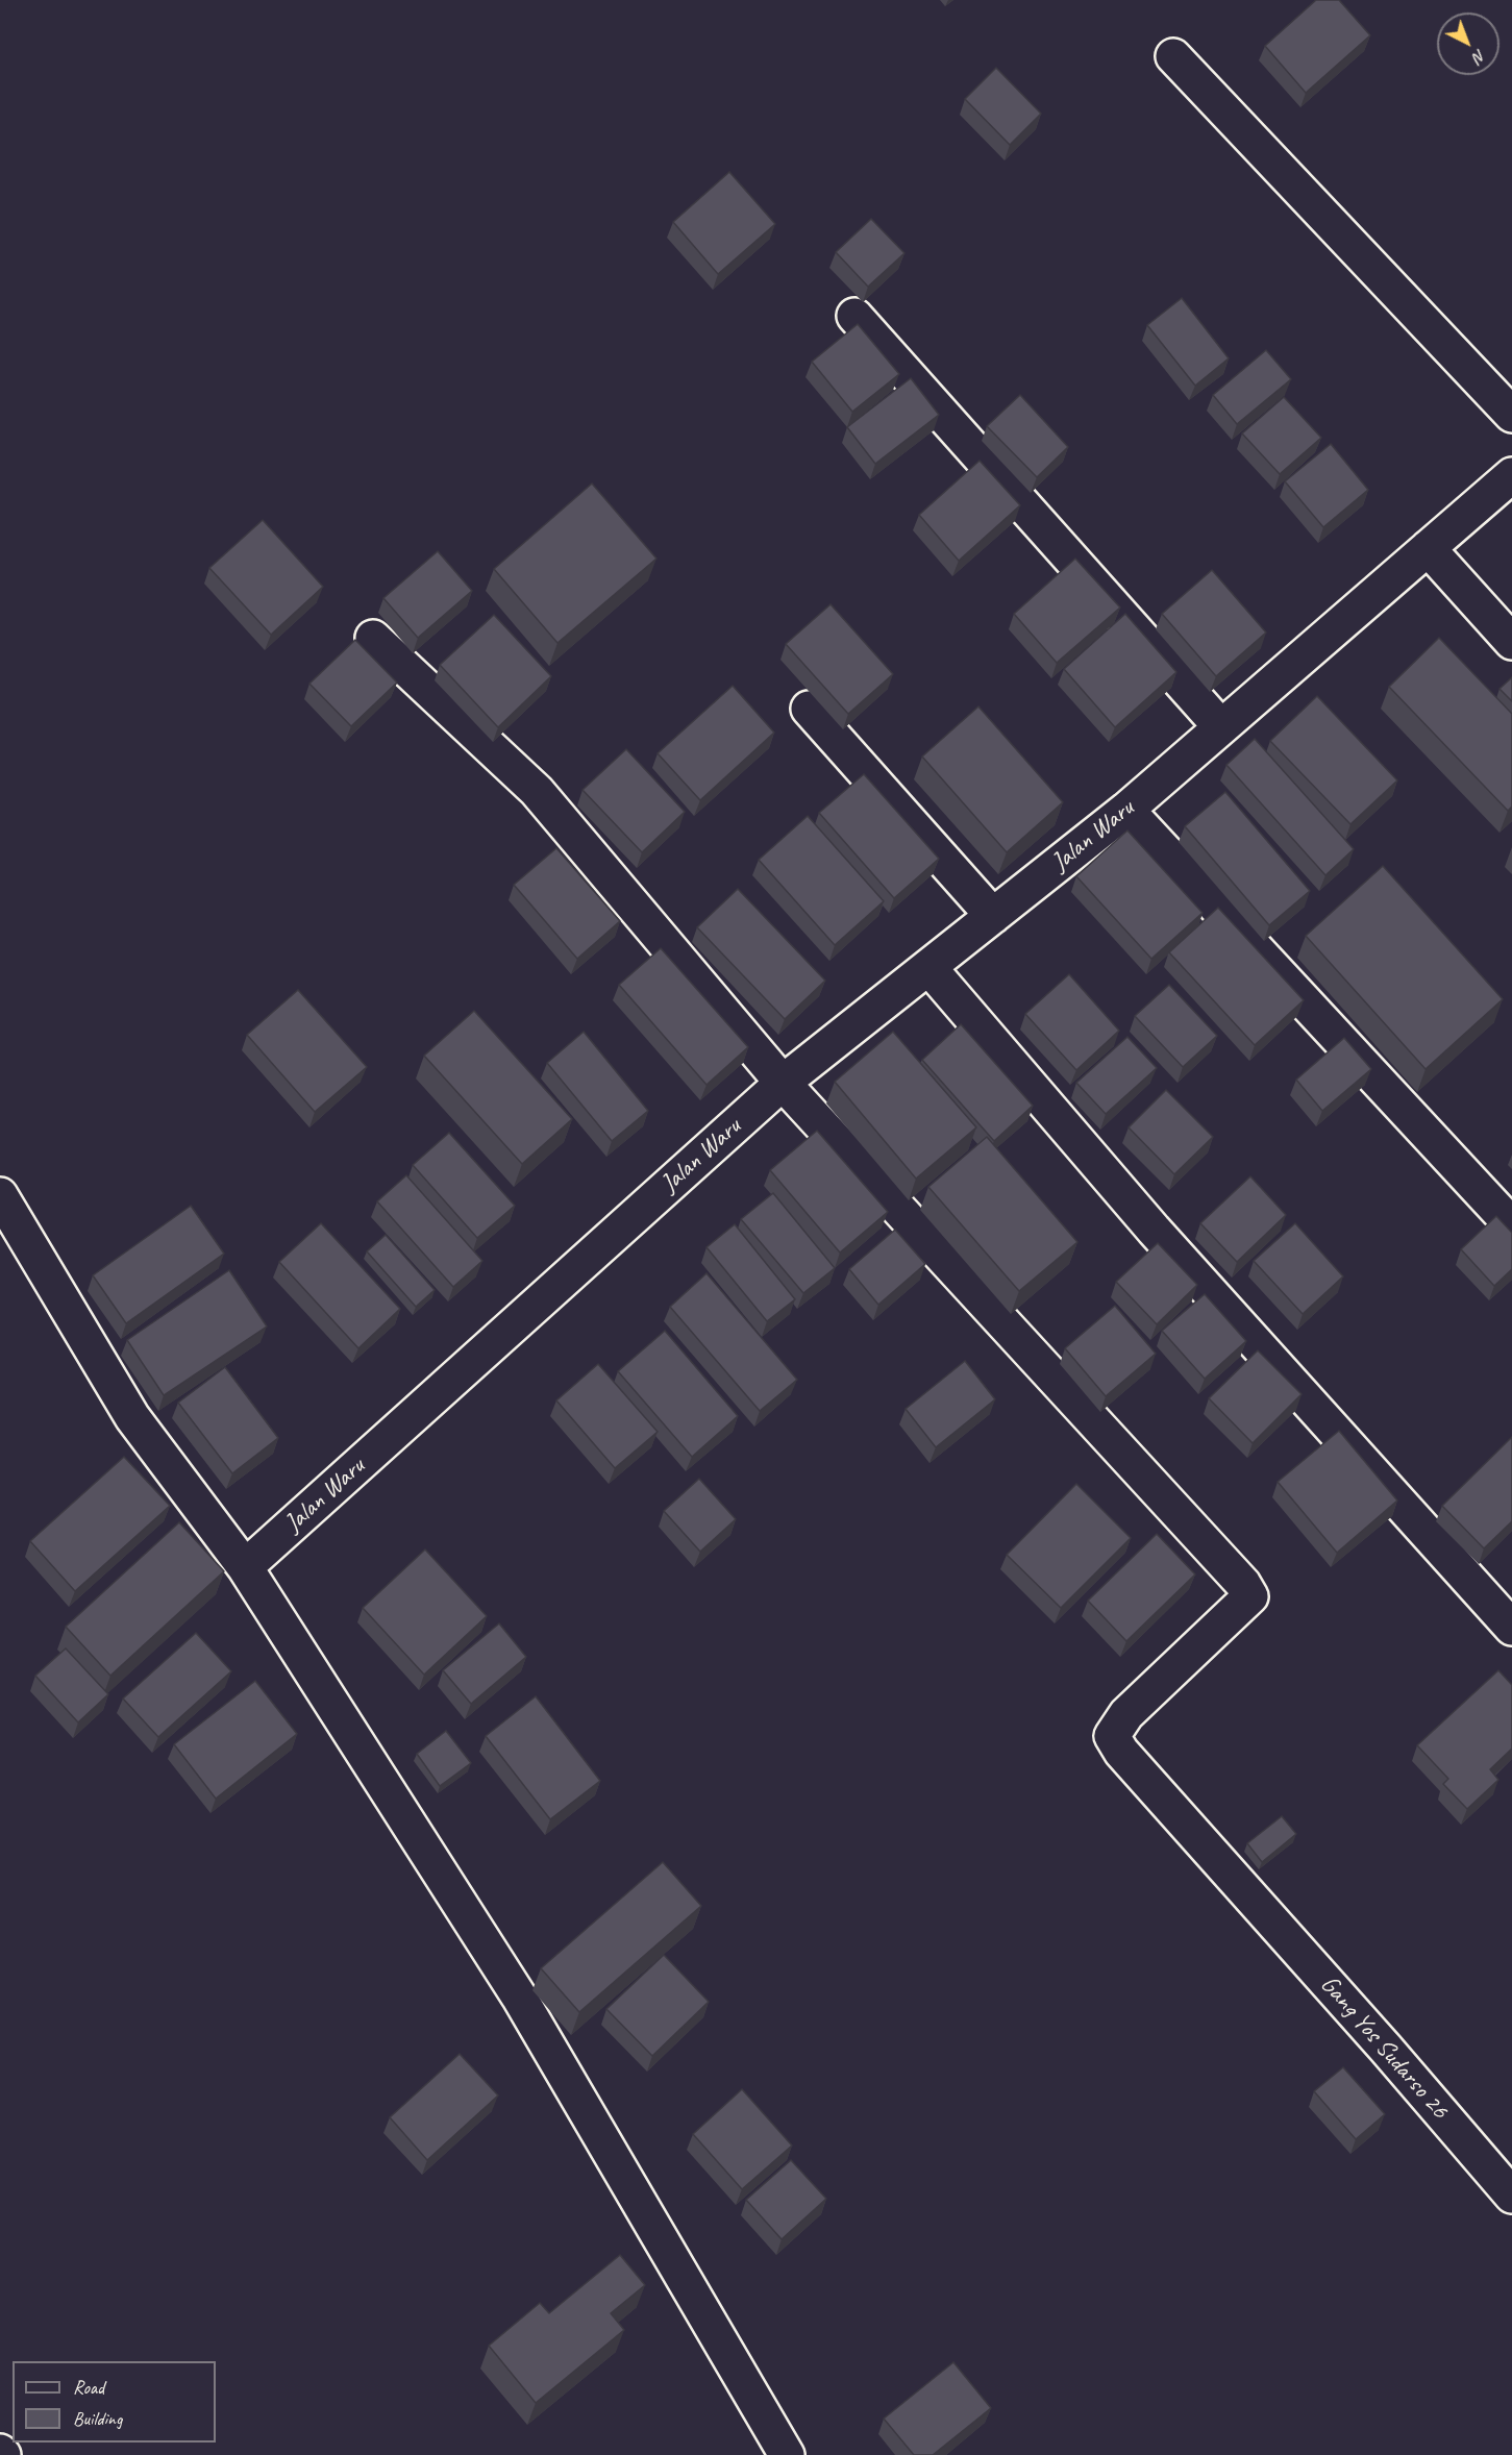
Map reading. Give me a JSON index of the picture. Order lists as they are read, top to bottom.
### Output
{
  "streets": {
    "street": ["Jalan Waru", "Gang Yos Sudarso 26"]
  },
  "crossings": [
    ["Jalan Waru", "Gang Yos Sudarso 26"]
  ],
  "legend": ["Road", "Building"],
  "north": "bottom right"
}
